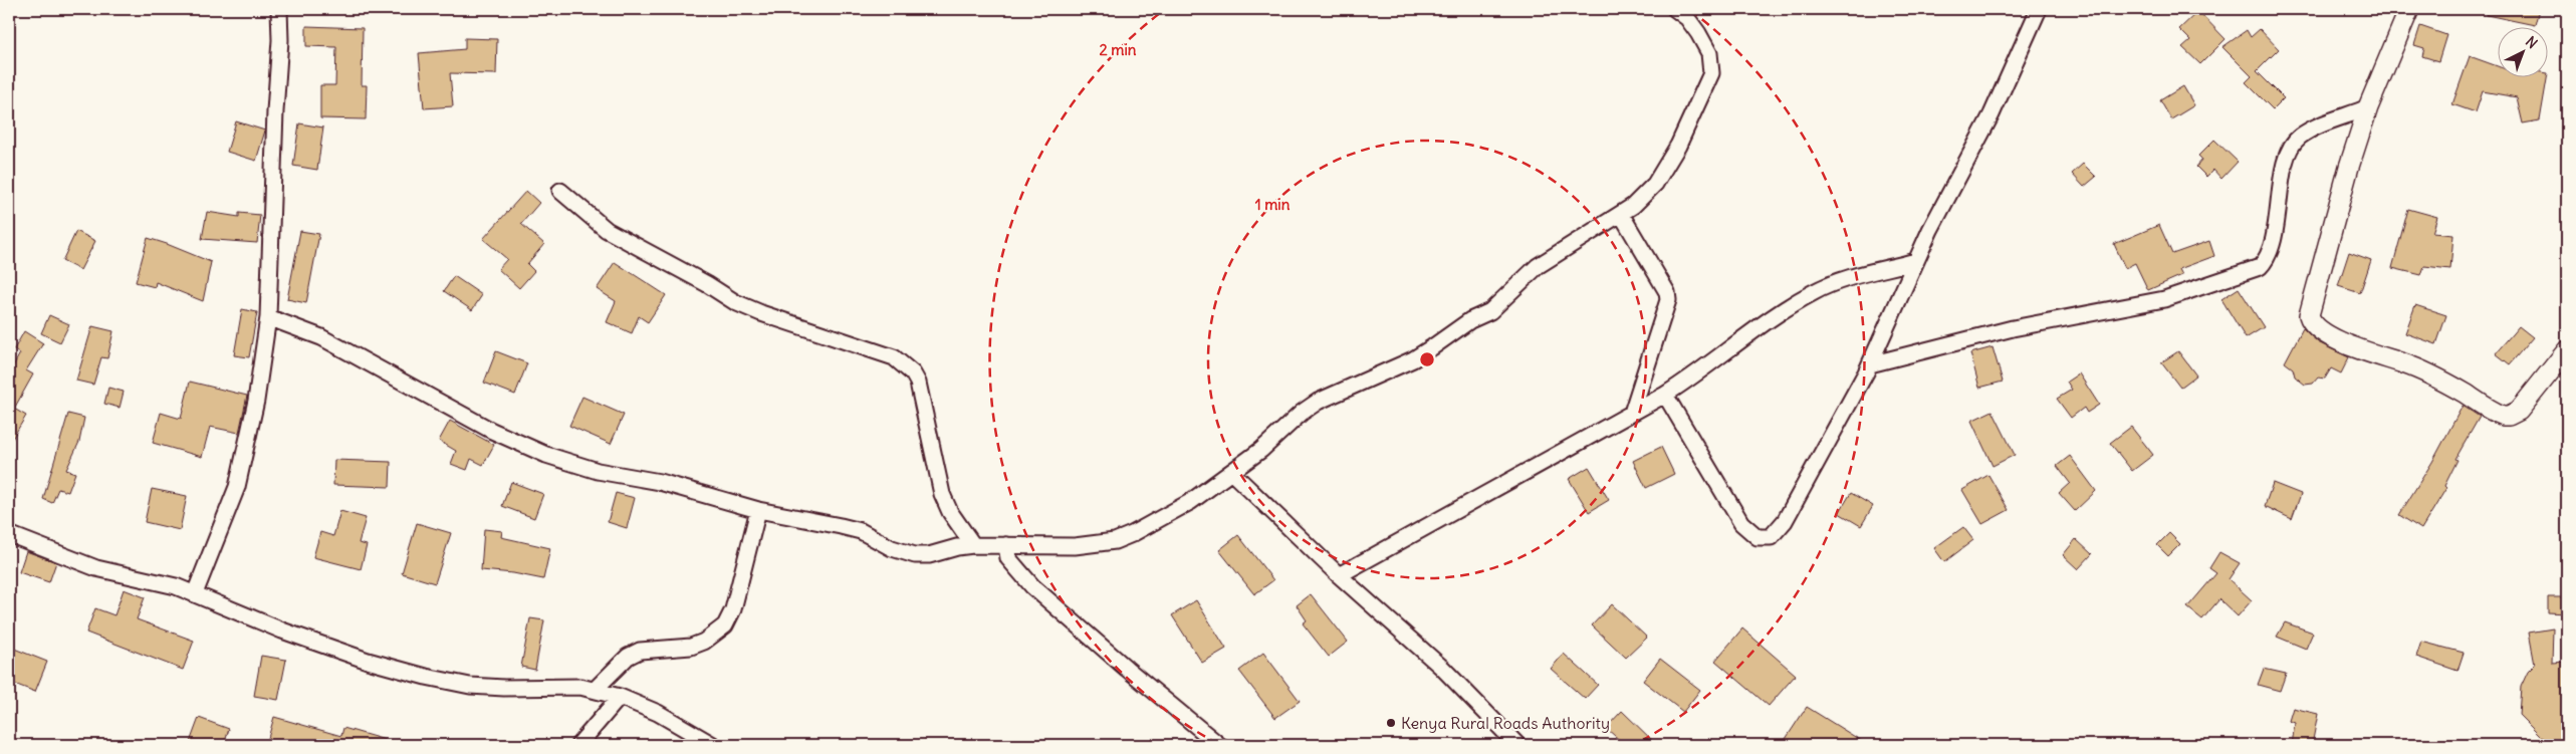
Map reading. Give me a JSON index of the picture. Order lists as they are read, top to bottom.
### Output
{
  "places": ["Kenya Rural Roads Authority"],
  "north": "top right",
  "rings": ["2 min", "1 min"]
}
